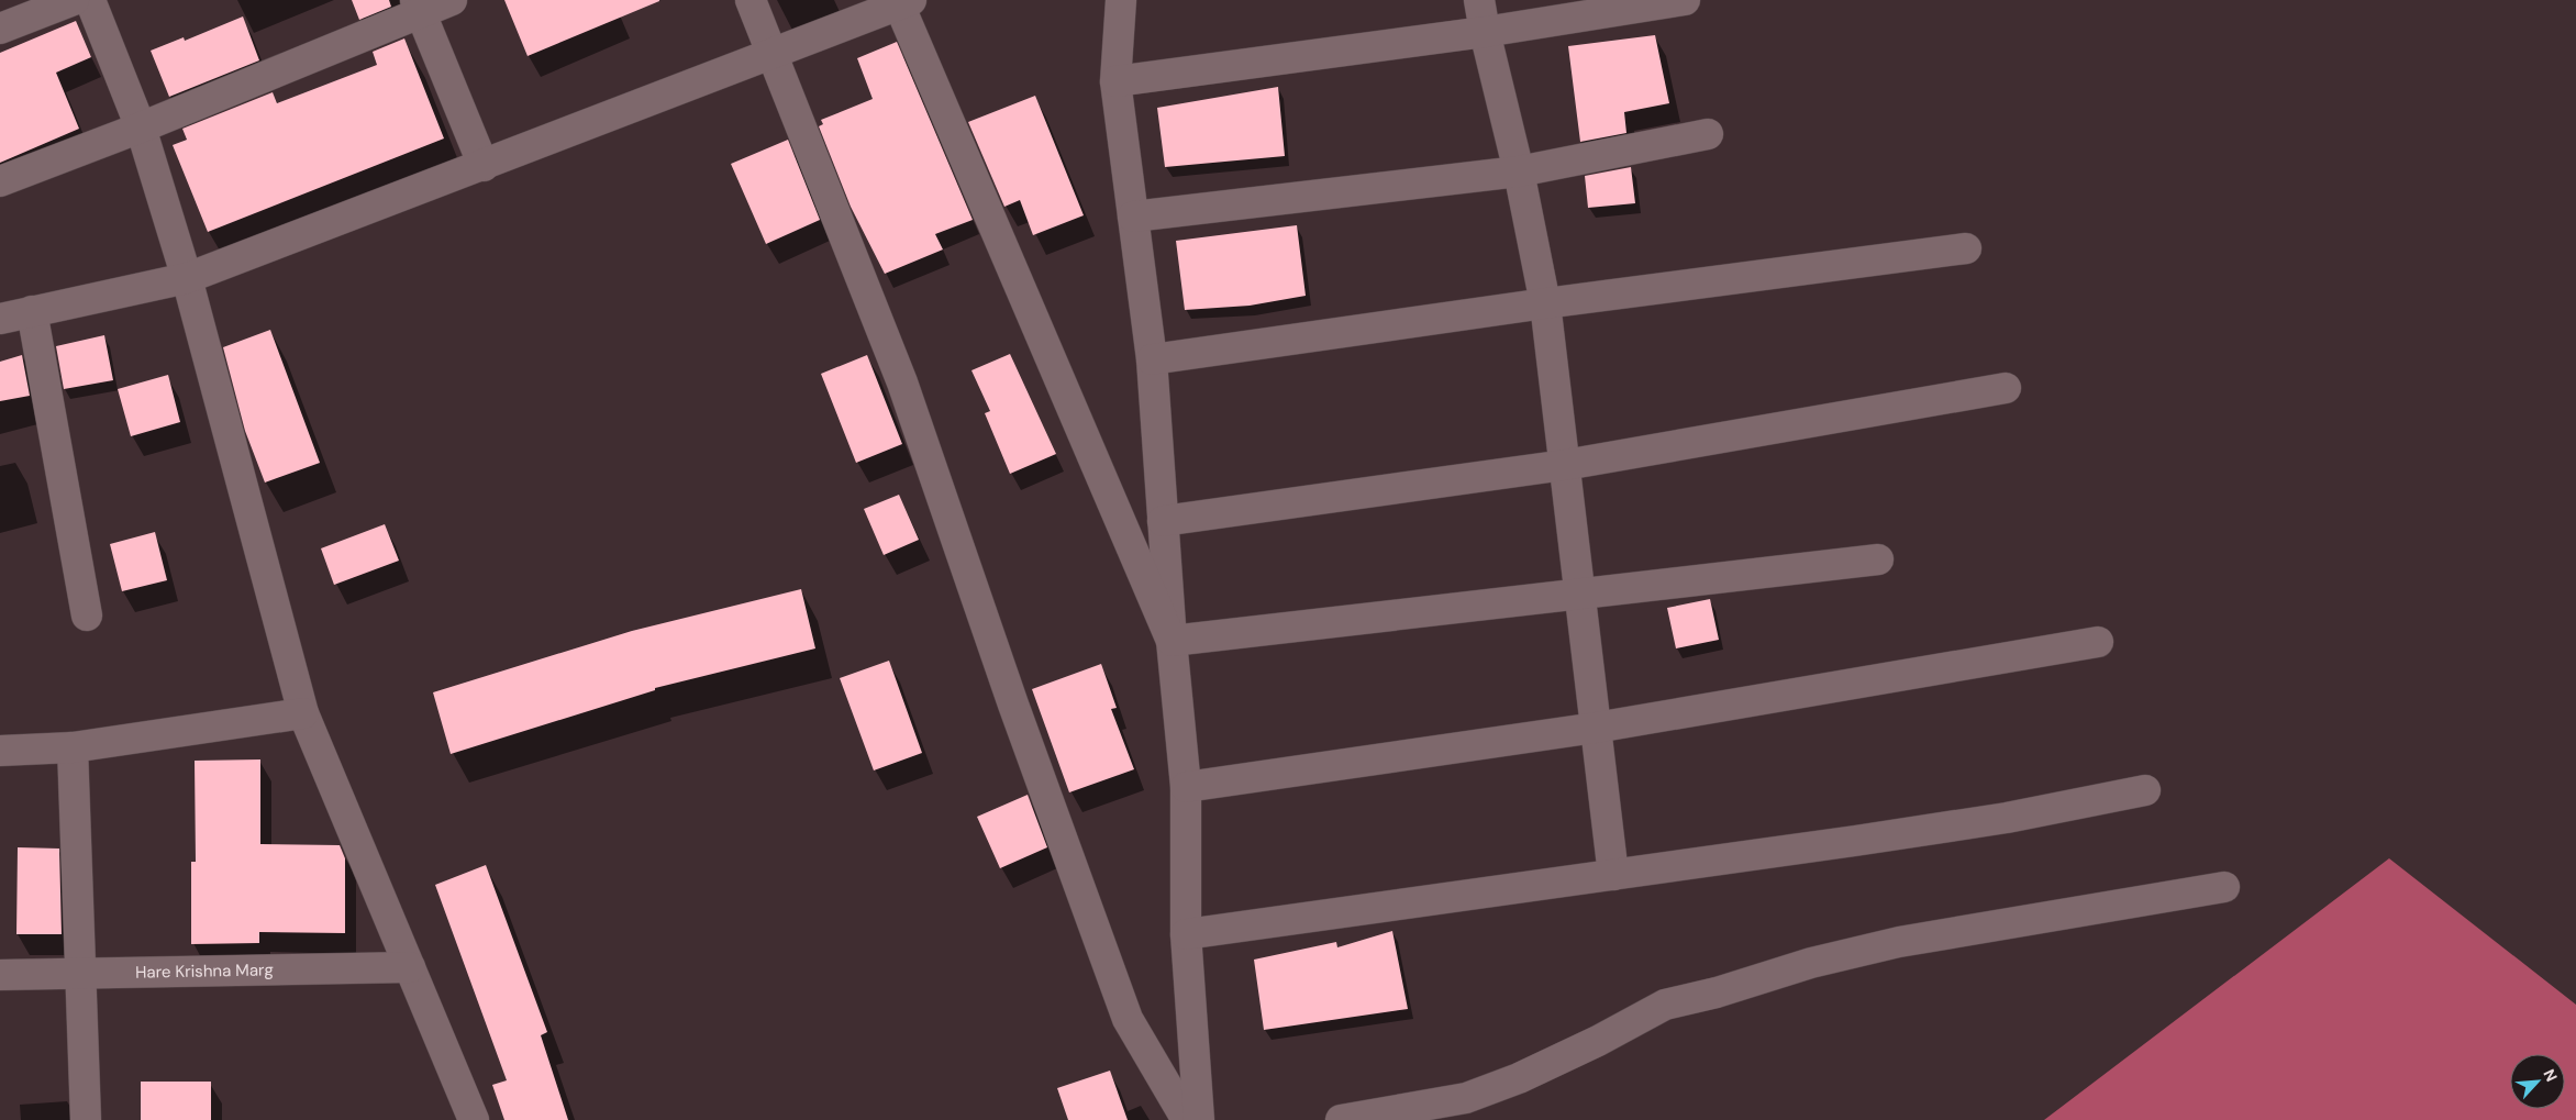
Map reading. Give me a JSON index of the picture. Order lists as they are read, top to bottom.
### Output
{
  "streets": {
    "street": ["Hare Krishna Marg"]
  },
  "north": "top right"
}
